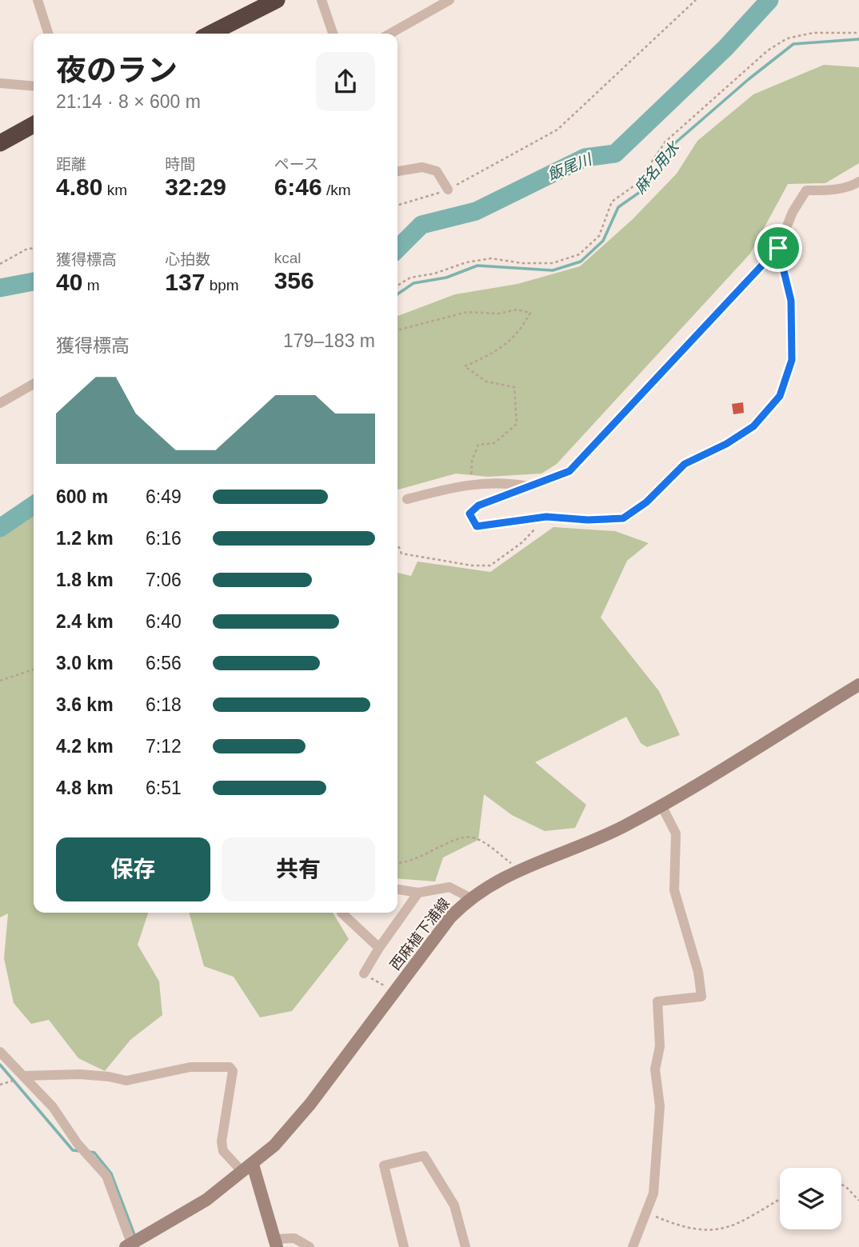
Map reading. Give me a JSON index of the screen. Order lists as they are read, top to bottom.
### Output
{
  "streets": {
    "main road": ["西麻植下浦線"]
  },
  "water": ["飯尾川", "麻名用水"],
  "page": {
    "heading": ["夜のラン", "21:14 · 8 × 600 m"],
    "stats": [
      ["距離", "4.80 km"],
      ["時間", "32:29"],
      ["ペース", "6:46 /km"],
      ["獲得標高", "40 m"],
      ["心拍数", "137 bpm"],
      ["kcal", "356"]
    ],
    "chart": ["獲得標高", "179–183 m"],
    "list": [
      {
        "name": "600 m",
        "note": "6:49"
      },
      {
        "name": "1.2 km",
        "note": "6:16"
      },
      {
        "name": "1.8 km",
        "note": "7:06"
      },
      {
        "name": "2.4 km",
        "note": "6:40"
      },
      {
        "name": "3.0 km",
        "note": "6:56"
      },
      {
        "name": "3.6 km",
        "note": "6:18"
      },
      {
        "name": "4.2 km",
        "note": "7:12"
      },
      {
        "name": "4.8 km",
        "note": "6:51"
      }
    ],
    "buttons": ["保存", "共有"]
  }
}
